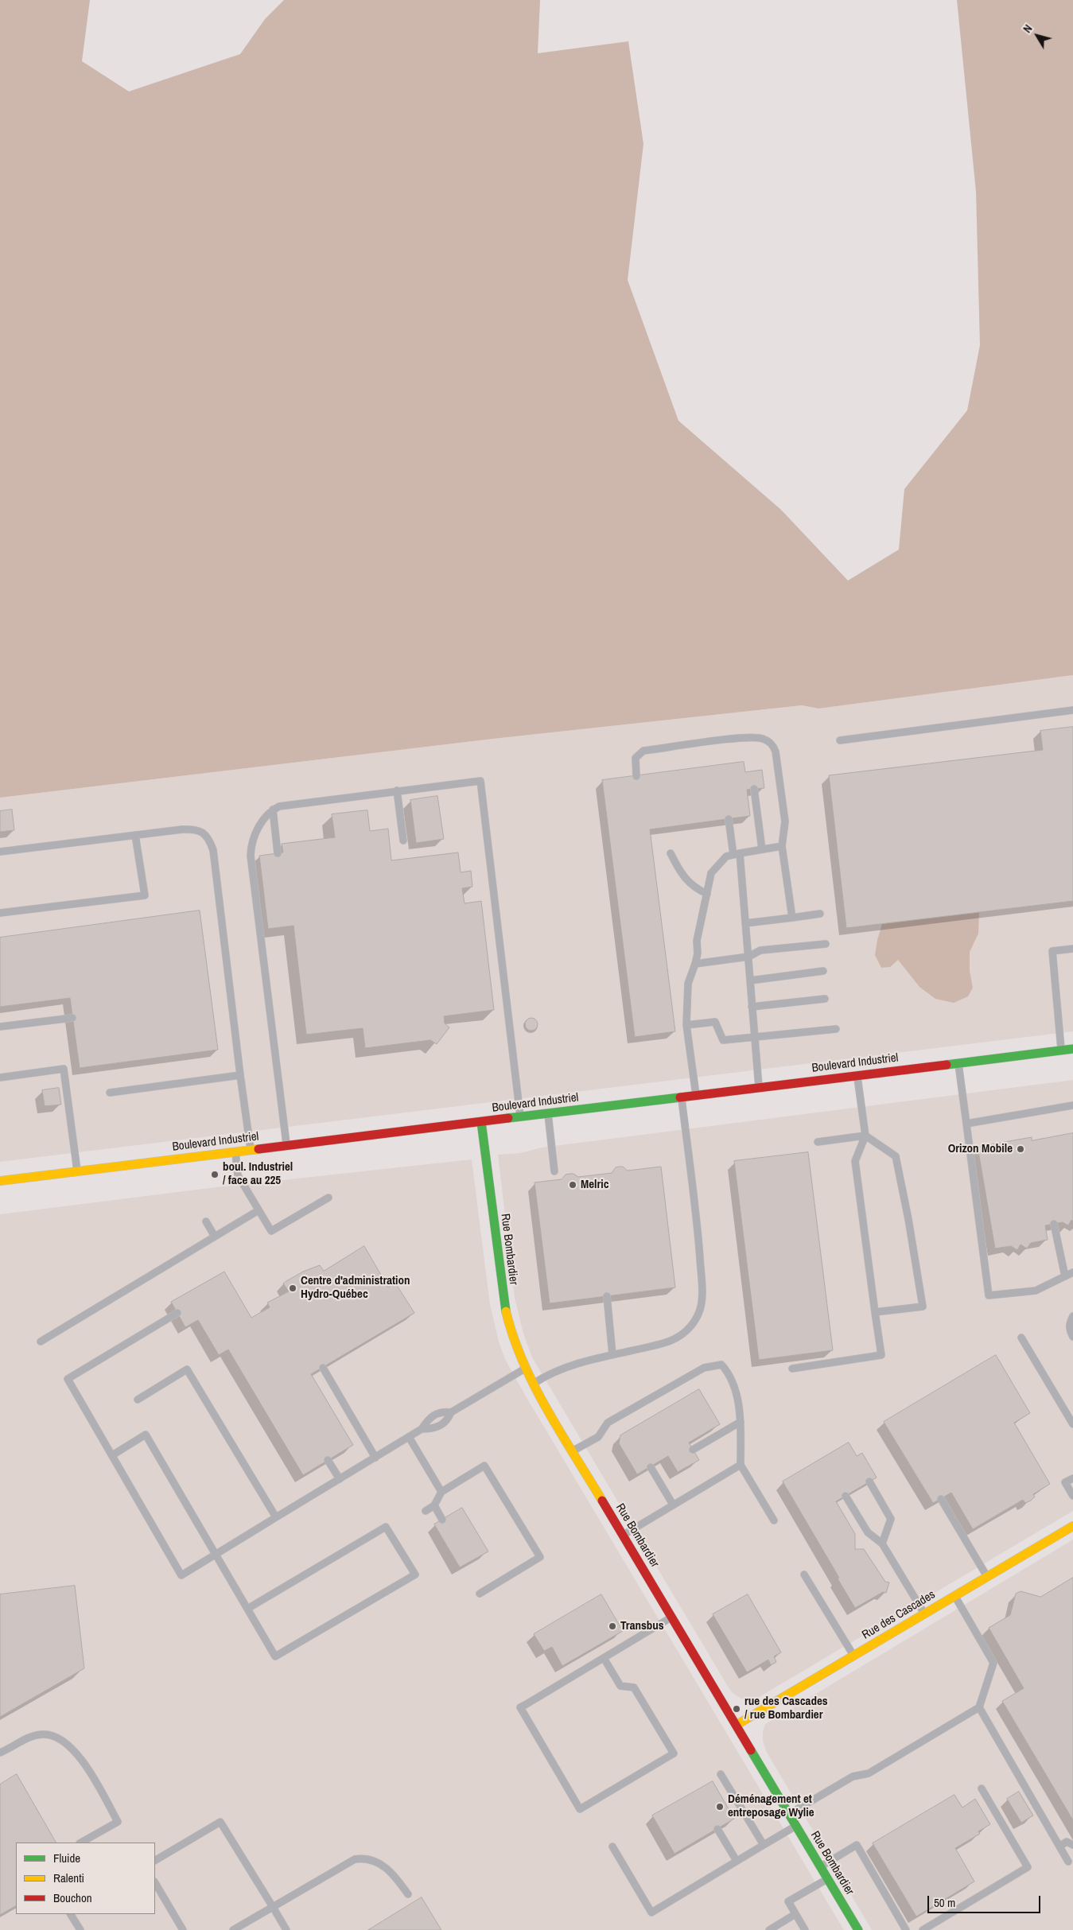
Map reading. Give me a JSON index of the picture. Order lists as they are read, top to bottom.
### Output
{
  "streets": {
    "street": ["Boulevard Industriel", "Rue Bombardier", "Rue des Cascades"]
  },
  "crossings": [
    ["Boulevard Industriel", "Rue Bombardier"],
    ["Rue Bombardier", "Rue des Cascades"]
  ],
  "places": [
    "Orizon Mobile",
    "boul. Industriel / face au 225",
    "Melric",
    "Centre d'administration Hydro-Québec",
    "Transbus",
    "rue des Cascades / rue Bombardier",
    "Déménagement et entreposage Wylie"
  ],
  "legend": ["Fluide", "Ralenti", "Bouchon"],
  "scale_bar": "50 m",
  "north": "top left"
}
